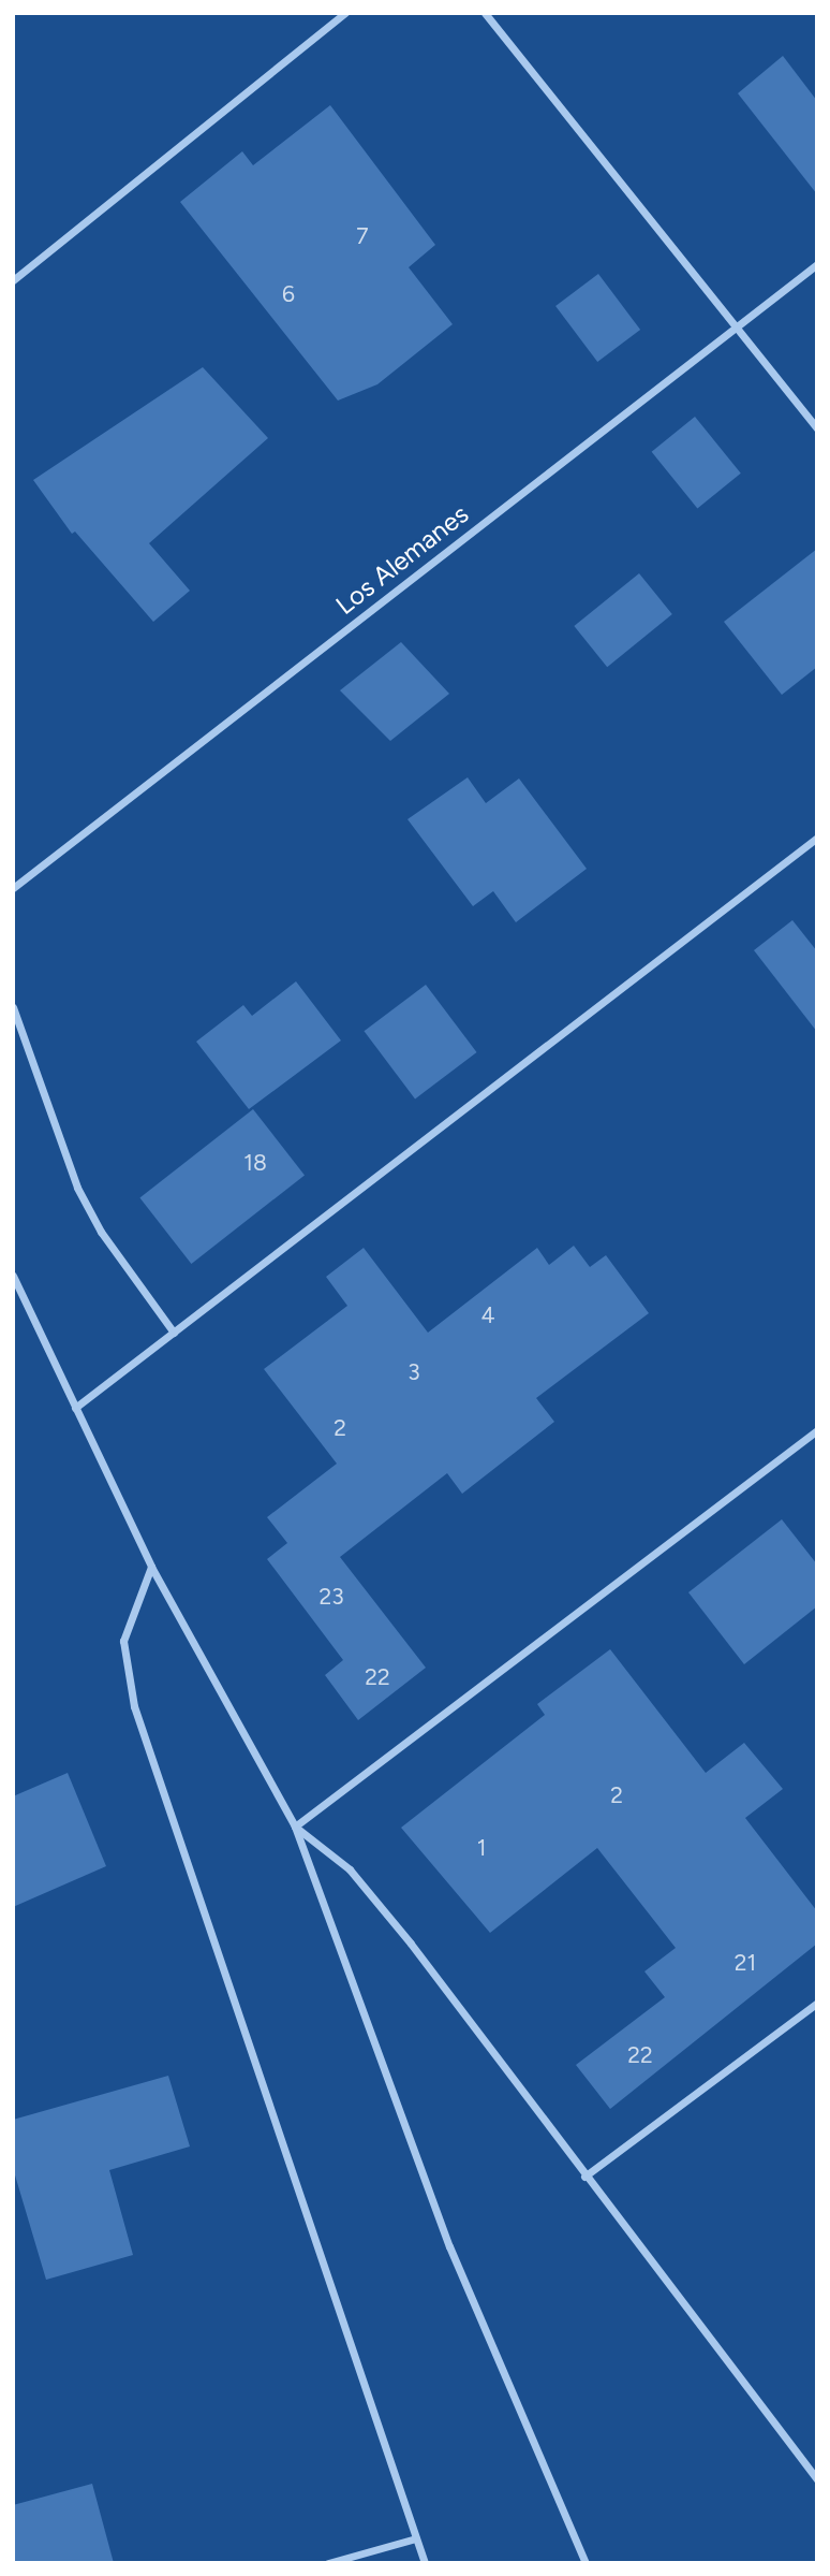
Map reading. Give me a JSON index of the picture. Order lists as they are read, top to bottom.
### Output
{
  "streets": {
    "street": ["Los Alemanes"]
  },
  "house_numbers": [
    "7",
    "6",
    "18",
    "4",
    "3",
    "2",
    "23",
    "22",
    "2",
    "1",
    "21",
    "22"
  ]
}
